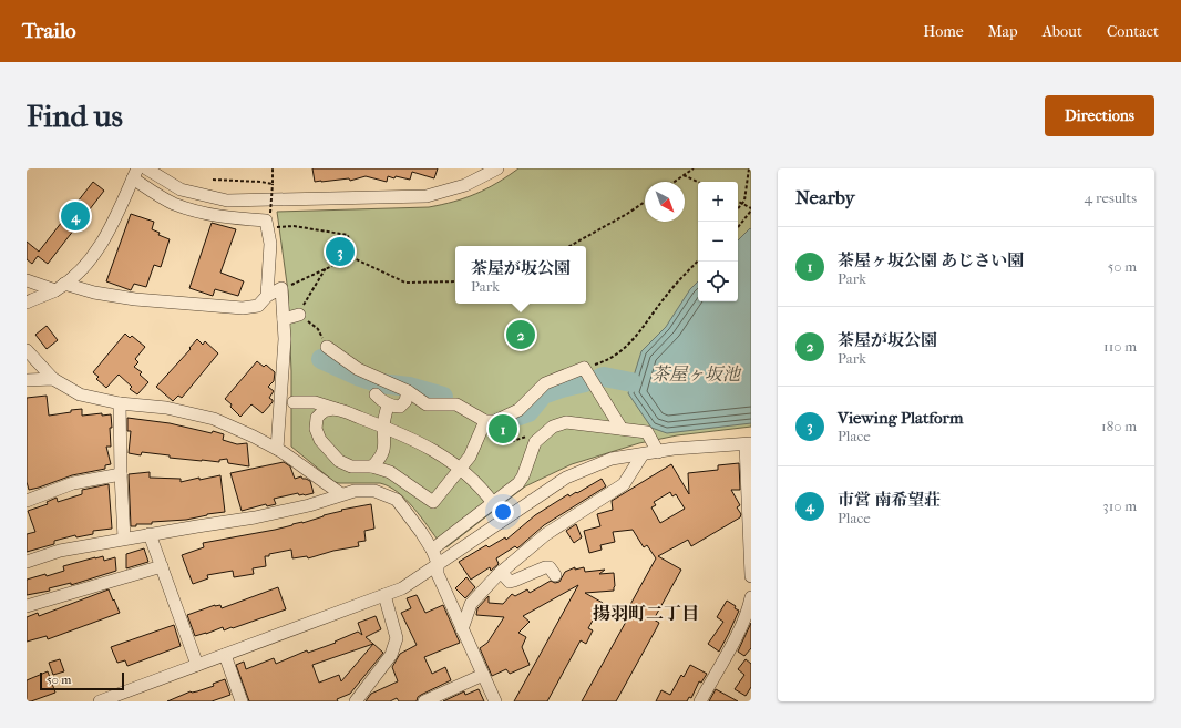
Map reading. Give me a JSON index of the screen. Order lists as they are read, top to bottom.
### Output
{
  "districts": ["揚羽町二丁目"],
  "water": ["茶屋ヶ坂池"],
  "scale_bar": "50 m",
  "north": "bottom right",
  "page": {
    "header": "Trailo",
    "nav": [
      "Home",
      "Map",
      "About",
      "Contact"
    ],
    "buttons": "Directions",
    "title": "Find us",
    "heading": ["Nearby", "4 results"],
    "map_buttons": ["+", "−"],
    "pins": [
      "4",
      "3",
      "2",
      "1"
    ],
    "list": [
      {
        "mark": "1",
        "name": "茶屋ヶ坂公園 あじさい園",
        "note": "Park",
        "value": "50 m"
      },
      {
        "mark": "2",
        "name": "茶屋が坂公園",
        "note": "Park",
        "value": "110 m"
      },
      {
        "mark": "3",
        "name": "Viewing Platform",
        "note": "Place",
        "value": "180 m"
      },
      {
        "mark": "4",
        "name": "市営 南希望荘",
        "note": "Place",
        "value": "310 m"
      }
    ],
    "popup": ["茶屋が坂公園", "Park"],
    "scale": "50 m"
  }
}
